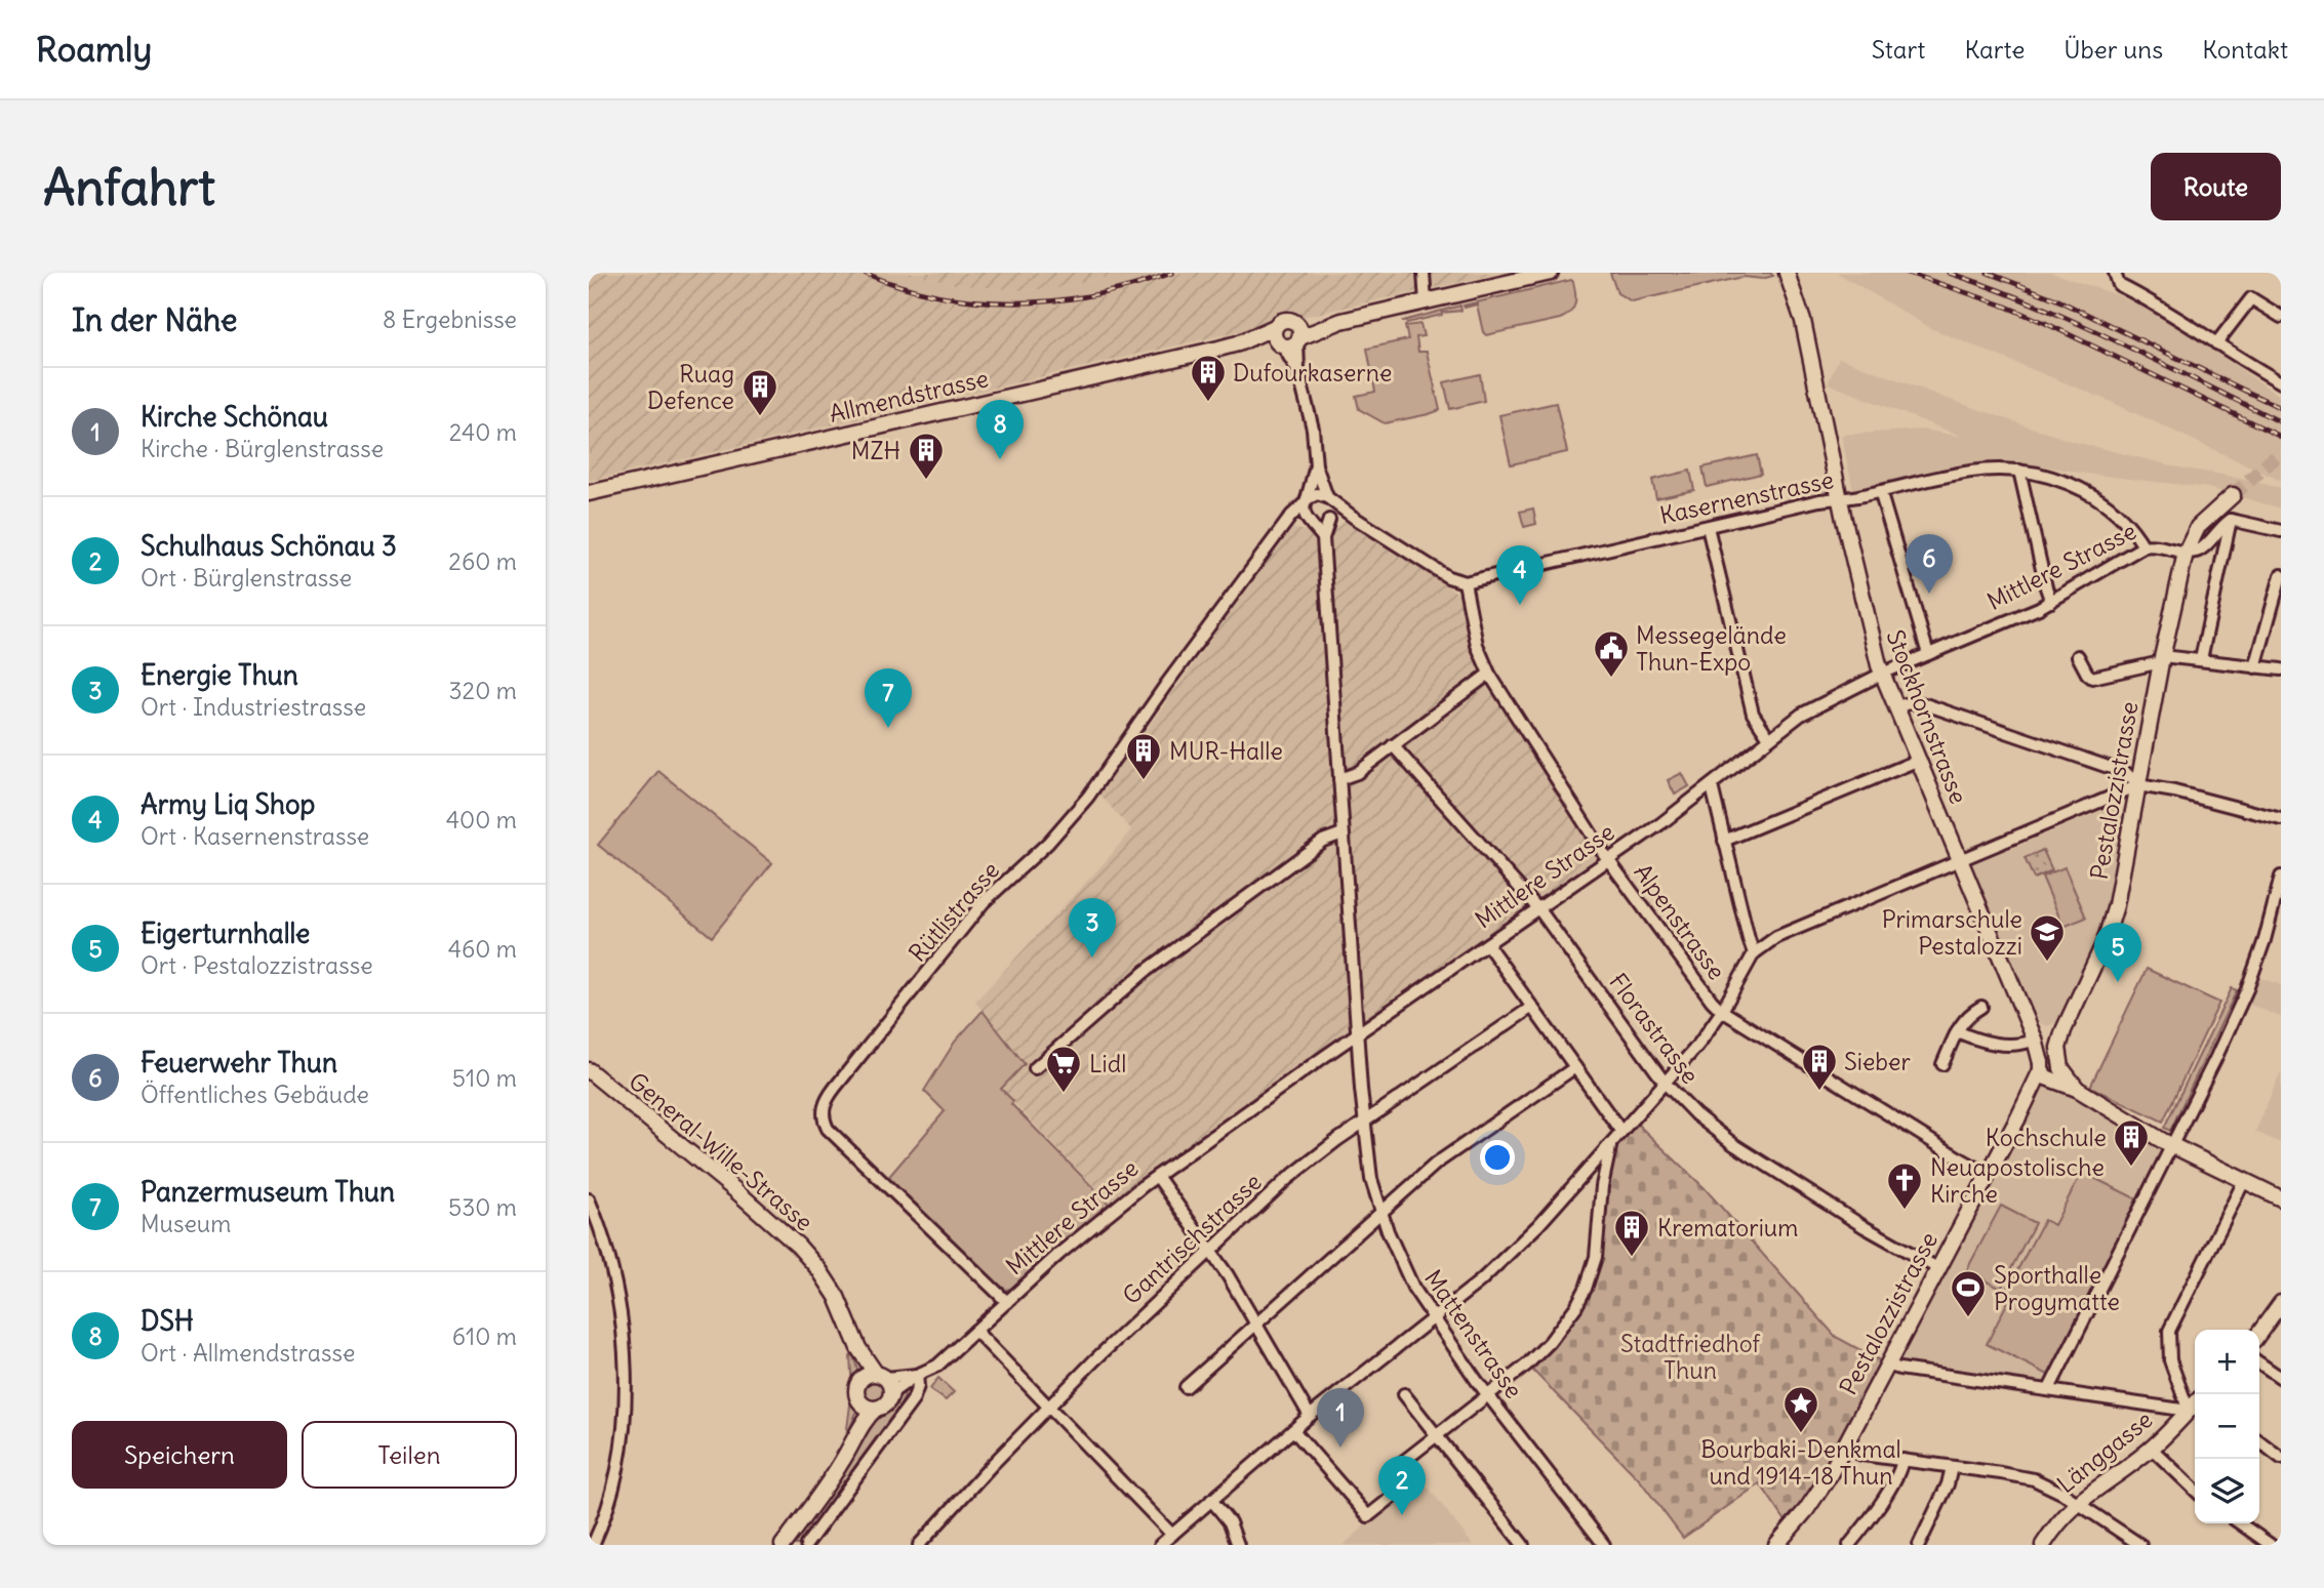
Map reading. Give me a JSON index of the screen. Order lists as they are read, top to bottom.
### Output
{
  "streets": {
    "street": [
      "Allmendstrasse",
      "Kasernenstrasse",
      "Mittlere Strasse",
      "Stockhornstrasse",
      "Pestalozzistrasse",
      "Rütlistrasse",
      "Alpenstrasse",
      "Florastrasse",
      "General-Wille-Strasse",
      "Gantrischstrasse",
      "Mattenstrasse",
      "Länggasse"
    ]
  },
  "crossings": [
    ["Kasernenstrasse", "Mittlere Strasse"],
    ["Kasernenstrasse", "Stockhornstrasse"],
    ["Kasernenstrasse", "Alpenstrasse"],
    ["Mittlere Strasse", "Stockhornstrasse"],
    ["Mittlere Strasse", "Pestalozzistrasse"],
    ["Mittlere Strasse", "Rütlistrasse"],
    ["Mittlere Strasse", "Alpenstrasse"],
    ["Mittlere Strasse", "Florastrasse"],
    ["Mittlere Strasse", "General-Wille-Strasse"],
    ["Mittlere Strasse", "Mattenstrasse"],
    ["Stockhornstrasse", "Pestalozzistrasse"],
    ["Pestalozzistrasse", "Alpenstrasse"],
    ["Pestalozzistrasse", "Florastrasse"],
    ["Gantrischstrasse", "Mattenstrasse"]
  ],
  "parks": ["Stadtfriedhof Thun"],
  "places": {
    "building": [
      "Dufourkaserne",
      "Ruag Defence",
      "MZH",
      "MUR-Halle",
      "Sieber",
      "Kochschule",
      "Krematorium"
    ],
    "public building": ["Messegelände Thun-Expo"],
    "school or university": ["Primarschule Pestalozzi"],
    "supermarket": ["Lidl"],
    "church": ["Neuapostolische Kirche"],
    "sports": ["Sporthalle Progymatte"],
    "place": ["Bourbaki-Denkmal und 1914-18 Thun"]
  },
  "page": {
    "header": "Roamly",
    "nav": [
      "Start",
      "Karte",
      "Über uns",
      "Kontakt"
    ],
    "buttons": [
      "Route",
      ["Speichern", "Teilen"]
    ],
    "title": "Anfahrt",
    "heading": ["In der Nähe", "8 Ergebnisse"],
    "list": [
      {
        "mark": "1",
        "name": "Kirche Schönau",
        "note": "Kirche · Bürglenstrasse",
        "value": "240 m"
      },
      {
        "mark": "2",
        "name": "Schulhaus Schönau 3",
        "note": "Ort · Bürglenstrasse",
        "value": "260 m"
      },
      {
        "mark": "3",
        "name": "Energie Thun",
        "note": "Ort · Industriestrasse",
        "value": "320 m"
      },
      {
        "mark": "4",
        "name": "Army Liq Shop",
        "note": "Ort · Kasernenstrasse",
        "value": "400 m"
      },
      {
        "mark": "5",
        "name": "Eigerturnhalle",
        "note": "Ort · Pestalozzistrasse",
        "value": "460 m"
      },
      {
        "mark": "6",
        "name": "Feuerwehr Thun",
        "note": "Öffentliches Gebäude",
        "value": "510 m"
      },
      {
        "mark": "7",
        "name": "Panzermuseum Thun",
        "note": "Museum",
        "value": "530 m"
      },
      {
        "mark": "8",
        "name": "DSH",
        "note": "Ort · Allmendstrasse",
        "value": "610 m"
      }
    ],
    "pins": [
      "8",
      "6",
      "4",
      "7",
      "3",
      "5",
      "1",
      "2"
    ],
    "map_buttons": ["+", "−"]
  }
}
